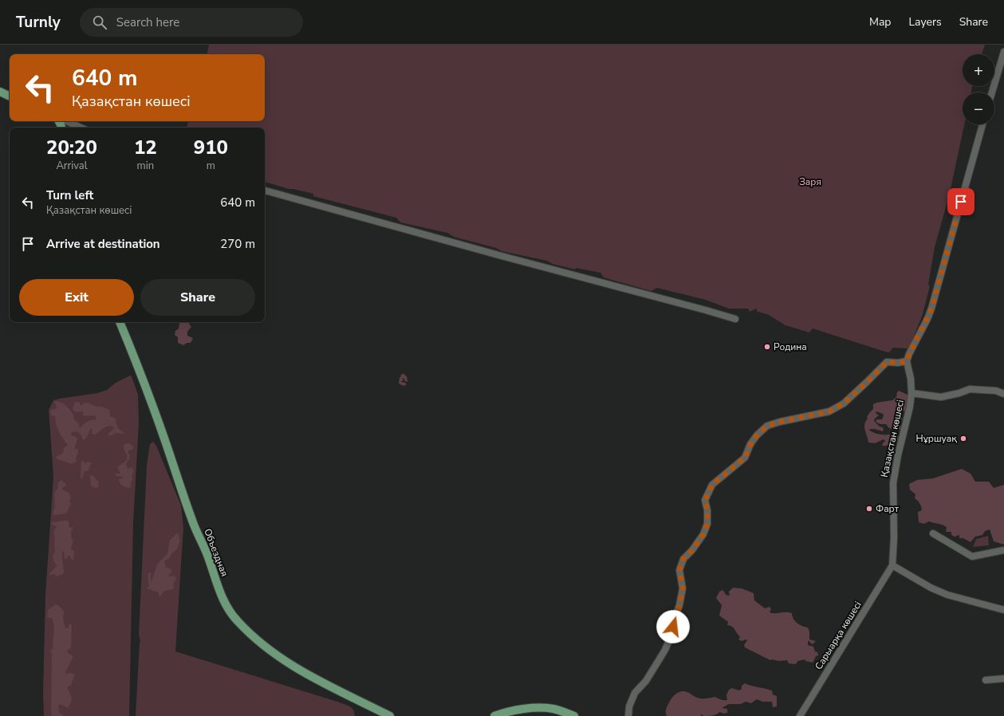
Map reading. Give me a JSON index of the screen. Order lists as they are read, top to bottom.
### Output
{
  "streets": {
    "main road": ["Объездная"],
    "street": ["Қазақстан көшесі", "Сарыарқа көшесі"]
  },
  "crossings": [
    ["Қазақстан көшесі", "Сарыарқа көшесі"]
  ],
  "parks": ["Заря"],
  "places": ["Родина", "Нұршуақ", "Фарт"],
  "page": {
    "header": "Turnly",
    "search": "Search here",
    "nav": ["Map", "Layers", "Share"],
    "map_buttons": ["+", "−"],
    "turn": ["640 m", "Қазақстан көшесі"],
    "eta": [
      "20:20",
      "Arrival",
      "12",
      "min",
      "910",
      "m"
    ],
    "list": [
      {
        "name": "Turn left",
        "note": "Қазақстан көшесі",
        "value": "640 m"
      },
      {
        "name": "Arrive at destination",
        "value": "270 m"
      }
    ],
    "buttons": ["Exit", "Share"]
  }
}
